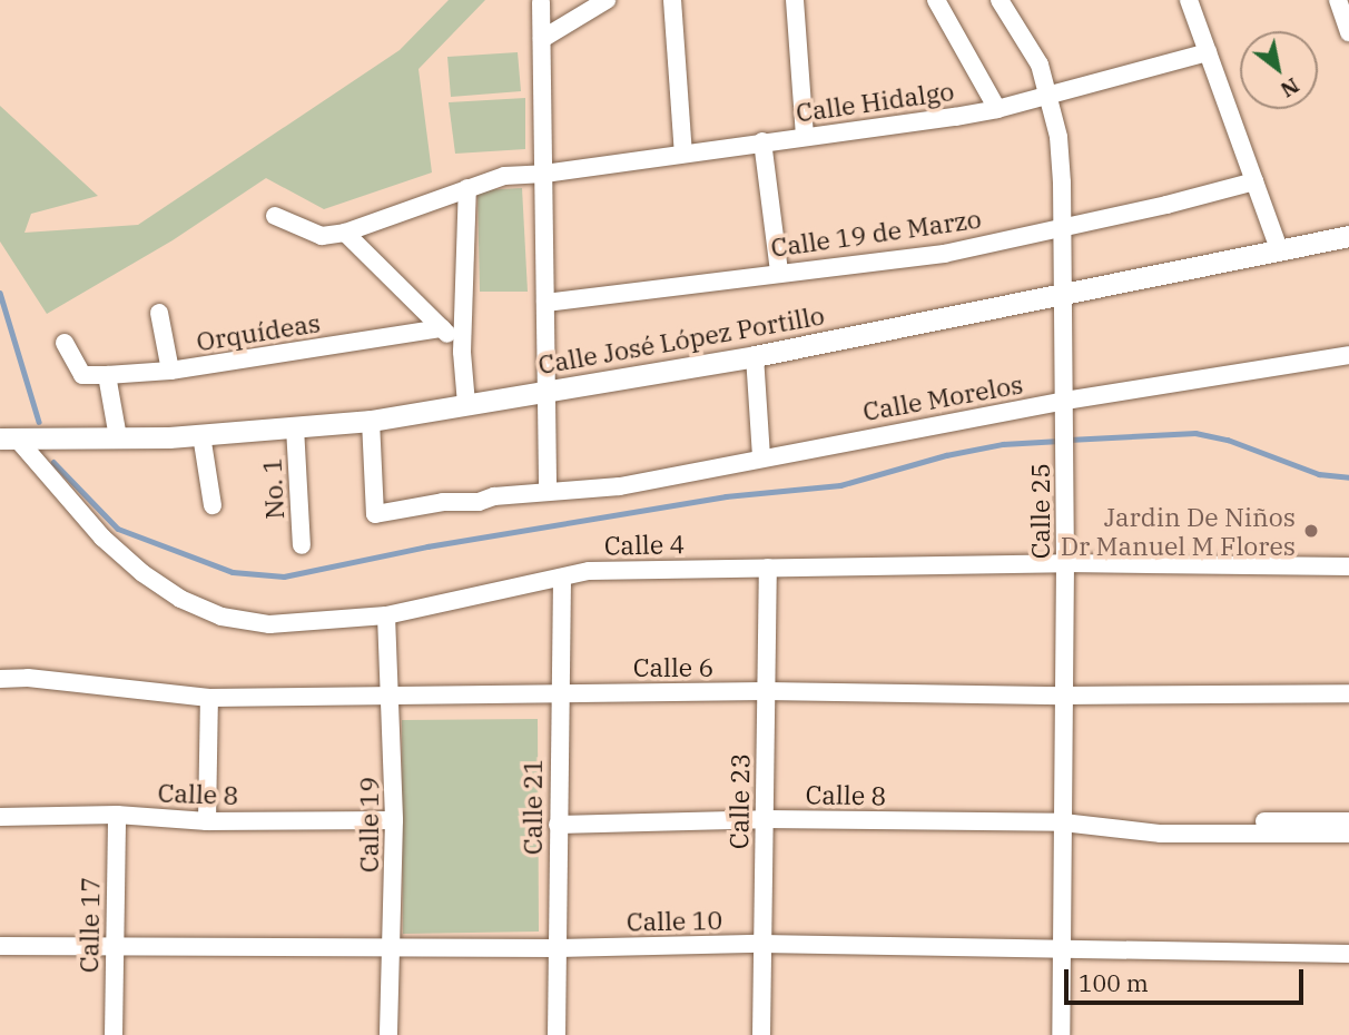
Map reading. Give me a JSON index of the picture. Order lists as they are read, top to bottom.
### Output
{
  "streets": {
    "street": [
      "Calle Hidalgo",
      "Calle 19 de Marzo",
      "Orquídeas",
      "Calle José López Portillo",
      "Calle Morelos",
      "No. 1",
      "Calle 25",
      "Calle 4",
      "Calle 6",
      "Calle 8",
      "Calle 23",
      "Calle 21",
      "Calle 19",
      "Calle 10",
      "Calle 17"
    ]
  },
  "crossings": [
    ["Calle Hidalgo", "Calle 25"],
    ["Calle 19 de Marzo", "Calle 25"],
    ["Calle José López Portillo", "Calle Morelos"],
    ["Calle José López Portillo", "No. 1"],
    ["Calle José López Portillo", "Calle 25"],
    ["Calle José López Portillo", "Calle 4"],
    ["Calle Morelos", "Calle 25"],
    ["Calle 25", "Calle 4"],
    ["Calle 25", "Calle 6"],
    ["Calle 25", "Calle 8"],
    ["Calle 25", "Calle 10"],
    ["Calle 4", "Calle 23"],
    ["Calle 4", "Calle 21"],
    ["Calle 4", "Calle 19"],
    ["Calle 6", "Calle 23"],
    ["Calle 6", "Calle 21"],
    ["Calle 6", "Calle 19"],
    ["Calle 8", "Calle 23"],
    ["Calle 8", "Calle 21"],
    ["Calle 8", "Calle 19"],
    ["Calle 8", "Calle 17"],
    ["Calle 23", "Calle 10"],
    ["Calle 21", "Calle 10"],
    ["Calle 19", "Calle 10"],
    ["Calle 10", "Calle 17"]
  ],
  "places": ["Jardin De Niños Dr Manuel M Flores"],
  "scale_bar": "100 m",
  "north": "bottom right"
}
